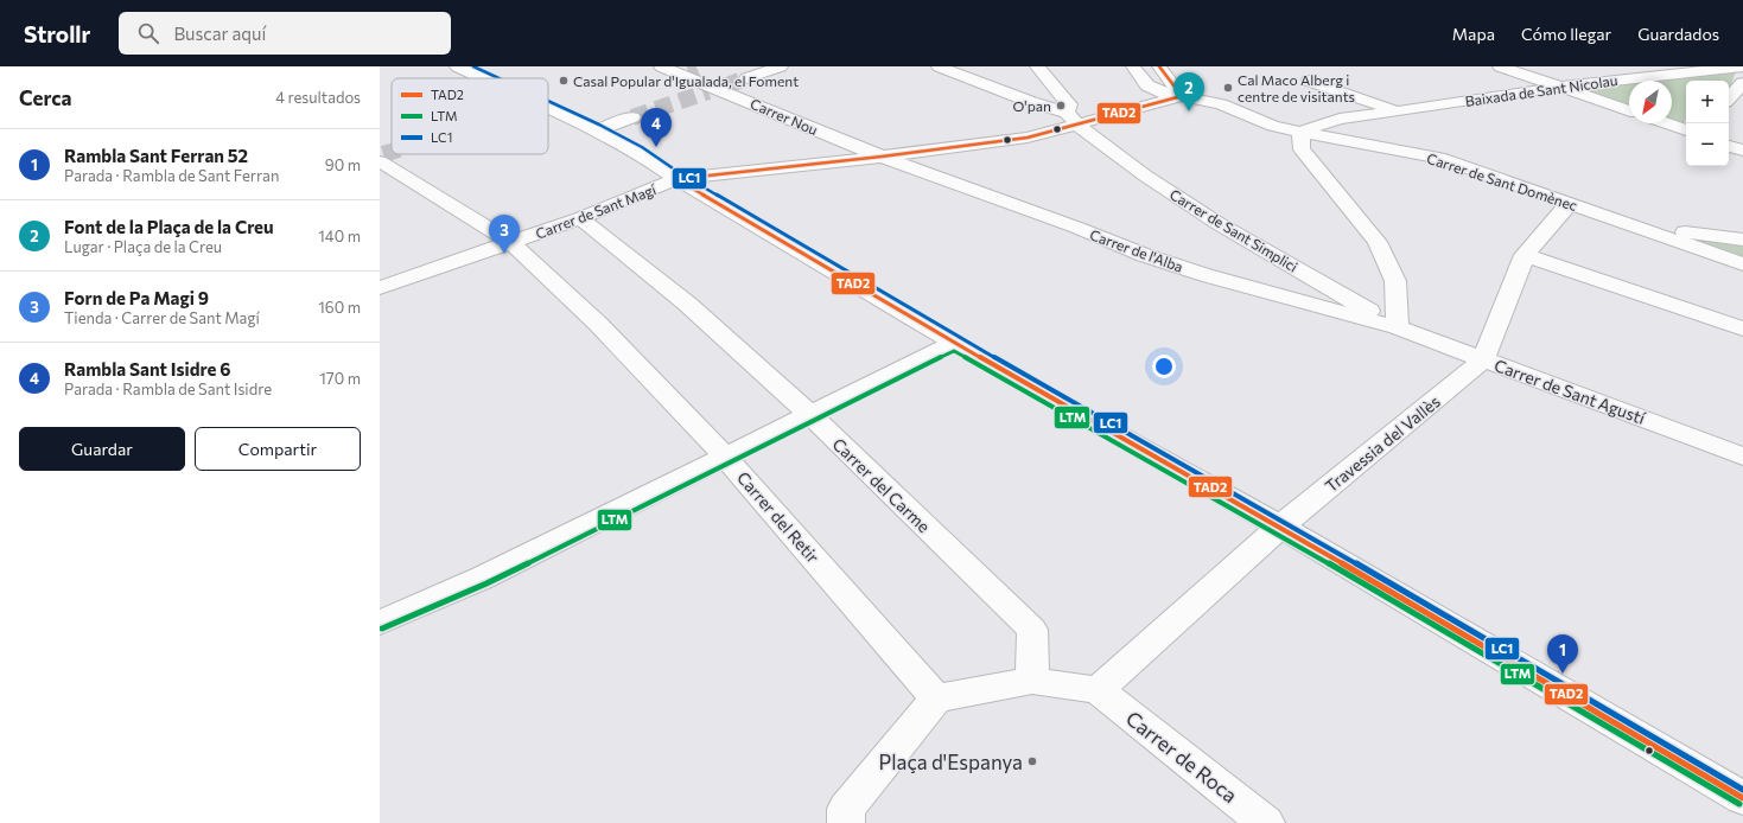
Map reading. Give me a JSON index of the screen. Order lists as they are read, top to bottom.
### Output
{
  "streets": {
    "street": [
      "Baixada de Sant Nicolau",
      "Carrer Nou",
      "Carrer de Sant Domènec",
      "Carrer de Sant Magí",
      "Carrer de Sant Simplici",
      "Carrer de l'Alba",
      "Carrer de Sant Agustí",
      "Travessia del Vallès",
      "Carrer del Carme",
      "Carrer del Retir",
      "Carrer de Roca"
    ]
  },
  "crossings": [
    ["Baixada de Sant Nicolau", "Carrer de Sant Domènec"],
    ["Carrer Nou", "Carrer de Sant Magí"],
    ["Carrer Nou", "Carrer de l'Alba"],
    ["Carrer de Sant Domènec", "Carrer de Sant Magí"],
    ["Carrer de Sant Magí", "Carrer de Sant Simplici"],
    ["Carrer de Sant Magí", "Carrer de l'Alba"],
    ["Carrer de Sant Magí", "Carrer del Carme"],
    ["Carrer de Sant Magí", "Carrer del Retir"],
    ["Carrer de Sant Simplici", "Carrer de l'Alba"],
    ["Carrer de Sant Simplici", "Carrer de Sant Agustí"],
    ["Carrer de l'Alba", "Carrer de Sant Agustí"],
    ["Carrer de Sant Agustí", "Travessia del Vallès"],
    ["Travessia del Vallès", "Carrer de Roca"]
  ],
  "places": [
    "Casal Popular d'Igualada, el Foment",
    "Cal Maco Alberg i centre de visitants",
    "O'pan",
    "Plaça d'Espanya"
  ],
  "lines": ["transit line TAD2", "transit line LC1", "transit line LTM"],
  "legend": ["TAD2", "LTM", "LC1"],
  "north": "bottom left",
  "page": {
    "header": "Strollr",
    "search": "Buscar aquí",
    "nav": ["Mapa", "Cómo llegar", "Guardados"],
    "heading": ["Cerca", "4 resultados"],
    "pins": [
      "2",
      "4",
      "3",
      "1"
    ],
    "map_buttons": ["+", "−"],
    "list": [
      {
        "mark": "1",
        "name": "Rambla Sant Ferran 52",
        "note": "Parada · Rambla de Sant Ferran",
        "value": "90 m"
      },
      {
        "mark": "2",
        "name": "Font de la Plaça de la Creu",
        "note": "Lugar · Plaça de la Creu",
        "value": "140 m"
      },
      {
        "mark": "3",
        "name": "Forn de Pa Magi 9",
        "note": "Tienda · Carrer de Sant Magí",
        "value": "160 m"
      },
      {
        "mark": "4",
        "name": "Rambla Sant Isidre 6",
        "note": "Parada · Rambla de Sant Isidre",
        "value": "170 m"
      }
    ],
    "buttons": ["Guardar", "Compartir"]
  }
}
